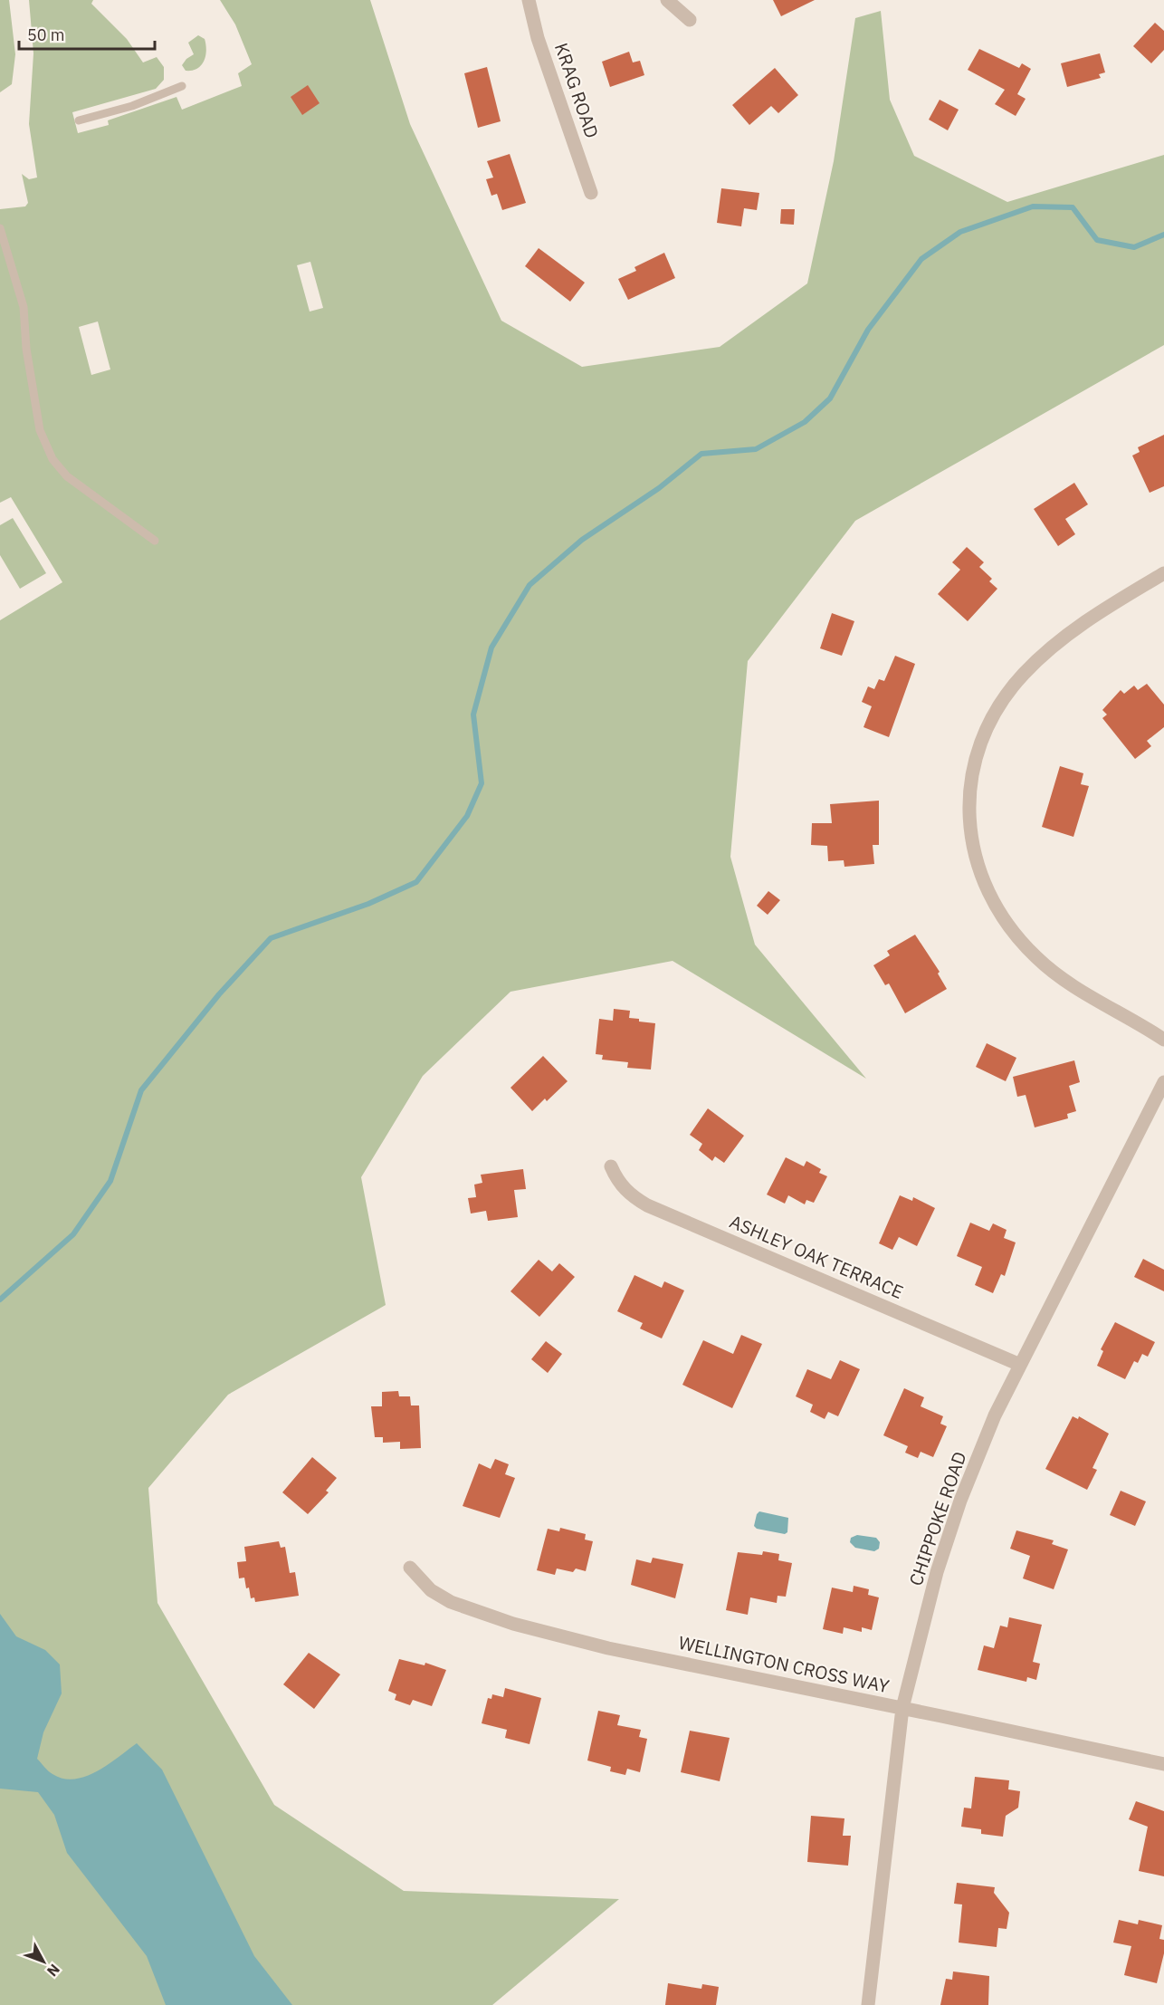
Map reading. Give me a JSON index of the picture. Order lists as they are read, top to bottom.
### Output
{
  "streets": {
    "street": [
      "KRAG ROAD",
      "ASHLEY OAK TERRACE",
      "CHIPPOKE ROAD",
      "WELLINGTON CROSS WAY"
    ]
  },
  "crossings": [
    ["ASHLEY OAK TERRACE", "CHIPPOKE ROAD"],
    ["CHIPPOKE ROAD", "WELLINGTON CROSS WAY"]
  ],
  "scale_bar": "50 m",
  "north": "bottom right"
}
